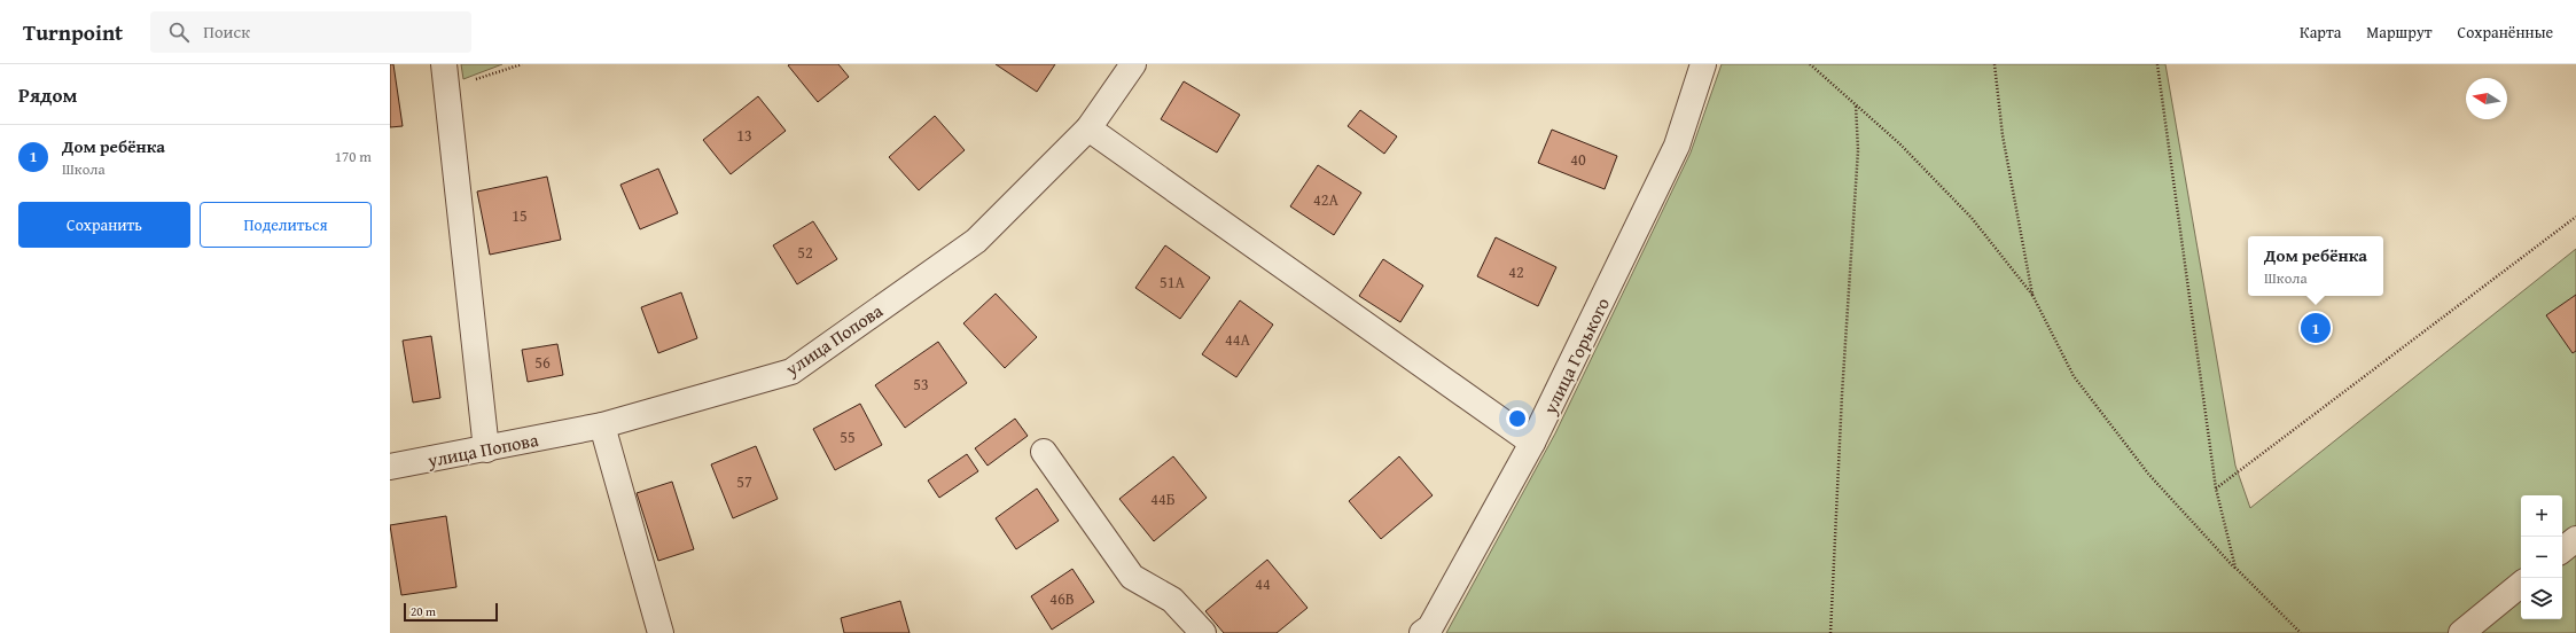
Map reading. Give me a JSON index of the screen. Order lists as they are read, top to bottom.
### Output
{
  "streets": {
    "street": ["улица Попова", "улица Горького"]
  },
  "house_numbers": [
    "13",
    "40",
    "42А",
    "15",
    "52",
    "42",
    "51А",
    "44А",
    "56",
    "53",
    "55",
    "57",
    "44Б",
    "44",
    "46В"
  ],
  "scale_bar": "20 m",
  "north": "left",
  "page": {
    "header": "Turnpoint",
    "search": "Поиск",
    "nav": ["Карта", "Маршрут", "Сохранённые"],
    "heading": "Рядом",
    "list": [
      {
        "mark": "1",
        "name": "Дом ребёнка",
        "note": "Школа",
        "value": "170 m"
      }
    ],
    "buttons": ["Сохранить", "Поделиться"],
    "popup": ["Дом ребёнка", "Школа"],
    "pins": "1",
    "map_buttons": ["+", "−"],
    "scale": "20 m"
  }
}
